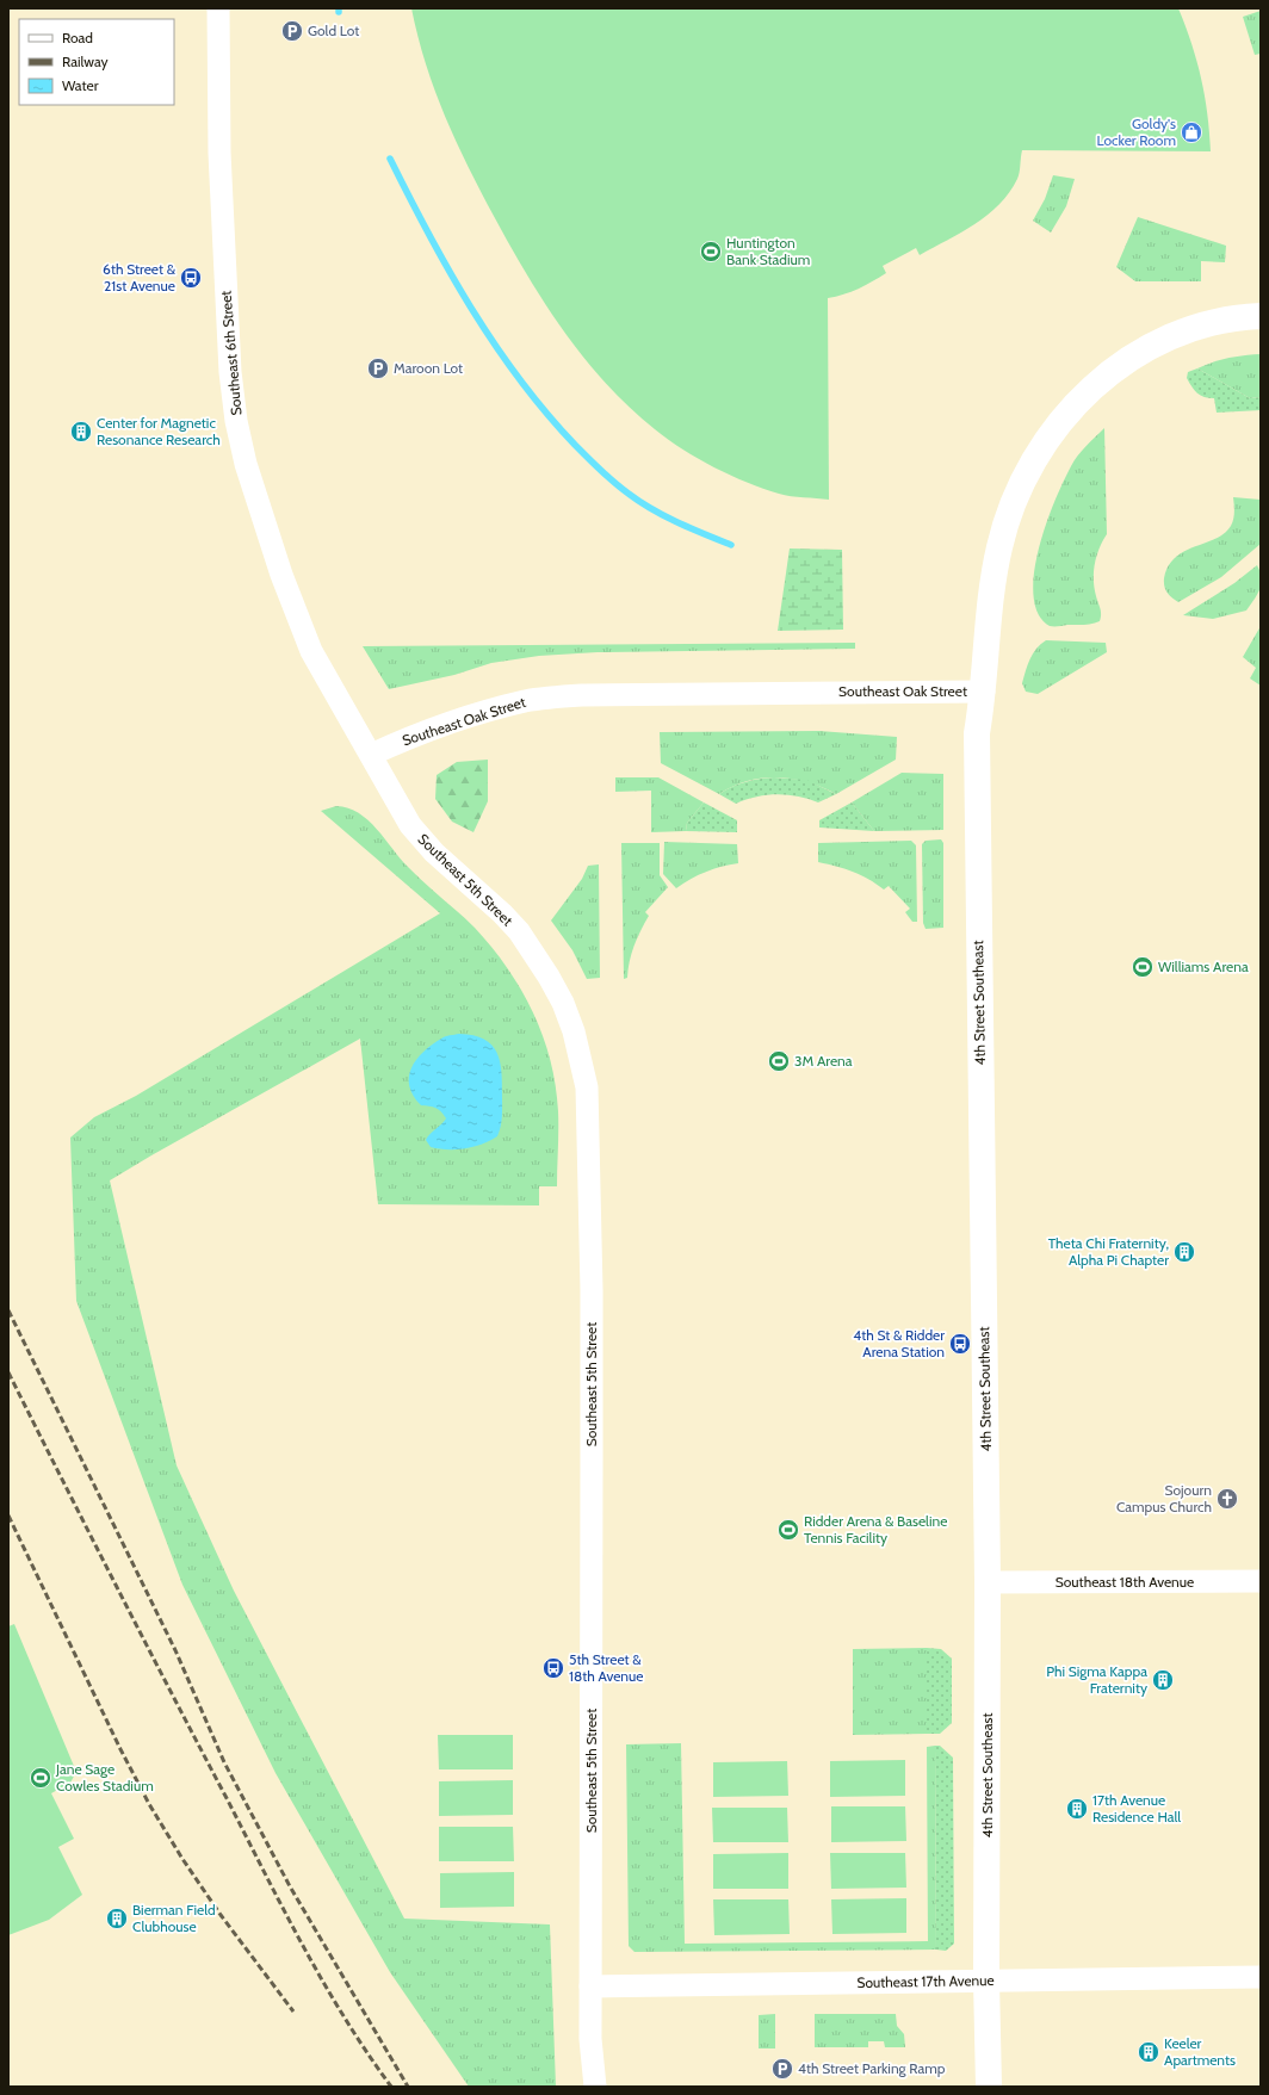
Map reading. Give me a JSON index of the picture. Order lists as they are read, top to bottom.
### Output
{
  "streets": {
    "main road": ["Southeast Oak Street", "4th Street Southeast"],
    "street": [
      "Southeast 6th Street",
      "Southeast 5th Street",
      "Southeast 18th Avenue",
      "Southeast 17th Avenue"
    ]
  },
  "crossings": [
    ["Southeast 6th Street", "Southeast Oak Street"],
    ["Southeast 6th Street", "Southeast 5th Street"],
    ["Southeast Oak Street", "Southeast 5th Street"],
    ["Southeast Oak Street", "4th Street Southeast"],
    ["Southeast 5th Street", "Southeast 17th Avenue"],
    ["4th Street Southeast", "Southeast 18th Avenue"],
    ["4th Street Southeast", "Southeast 17th Avenue"]
  ],
  "places": {
    "parking": ["Gold Lot", "Maroon Lot", "4th Street Parking Ramp"],
    "shop": ["Goldy's Locker Room"],
    "sports": [
      "Huntington Bank Stadium",
      "Williams Arena",
      "3M Arena",
      "Ridder Arena & Baseline Tennis Facility",
      "Jane Sage Cowles Stadium"
    ],
    "bus stop": ["6th Street & 21st Avenue", "4th St & Ridder Arena Station", "5th Street & 18th Avenue"],
    "building": [
      "Center for Magnetic Resonance Research",
      "Theta Chi Fraternity, Alpha Pi Chapter",
      "Phi Sigma Kappa Fraternity",
      "17th Avenue Residence Hall",
      "Bierman Field Clubhouse",
      "Keeler Apartments"
    ],
    "church": ["Sojourn Campus Church"]
  },
  "legend": ["Road", "Railway", "Water"]
}
